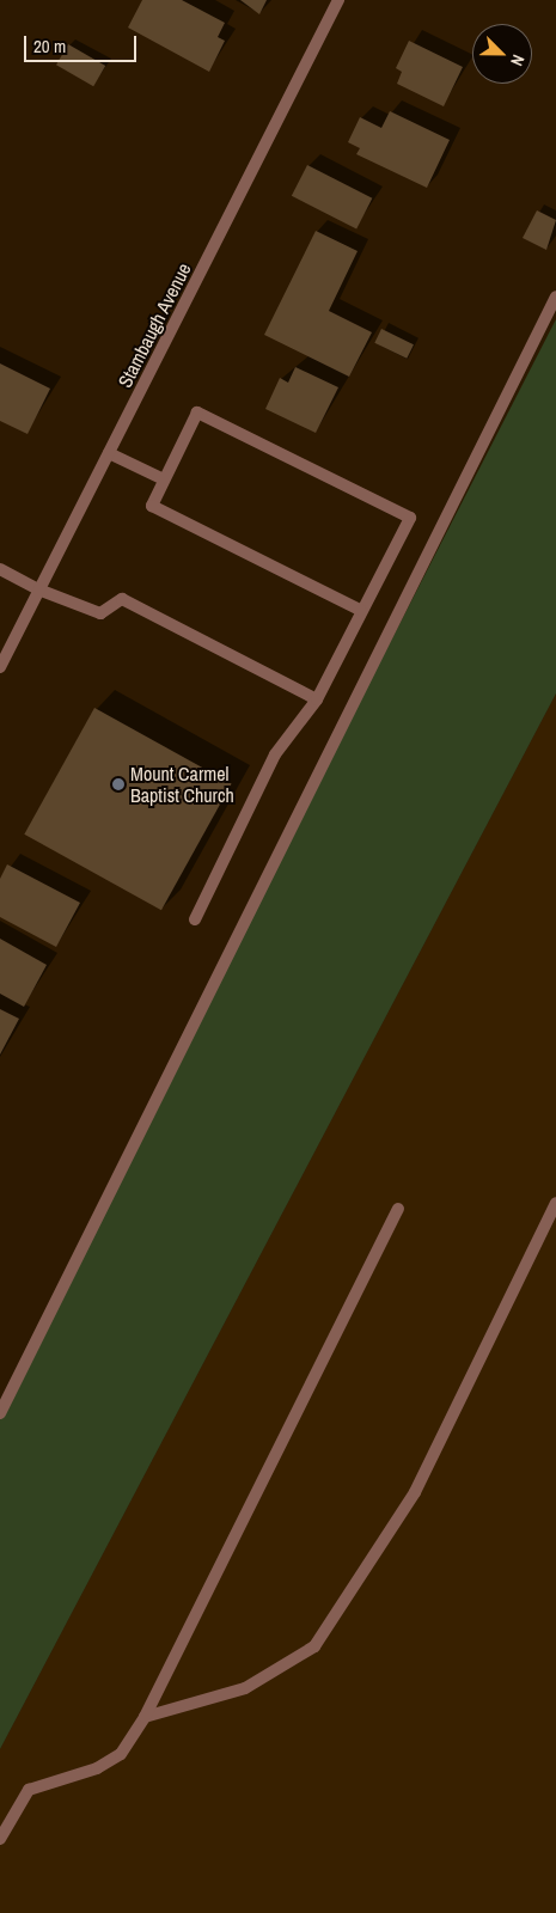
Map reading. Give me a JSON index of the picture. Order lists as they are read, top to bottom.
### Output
{
  "streets": {
    "street": ["Stambaugh Avenue"]
  },
  "places": ["Mount Carmel Baptist Church"],
  "scale_bar": "20 m",
  "north": "bottom right"
}
